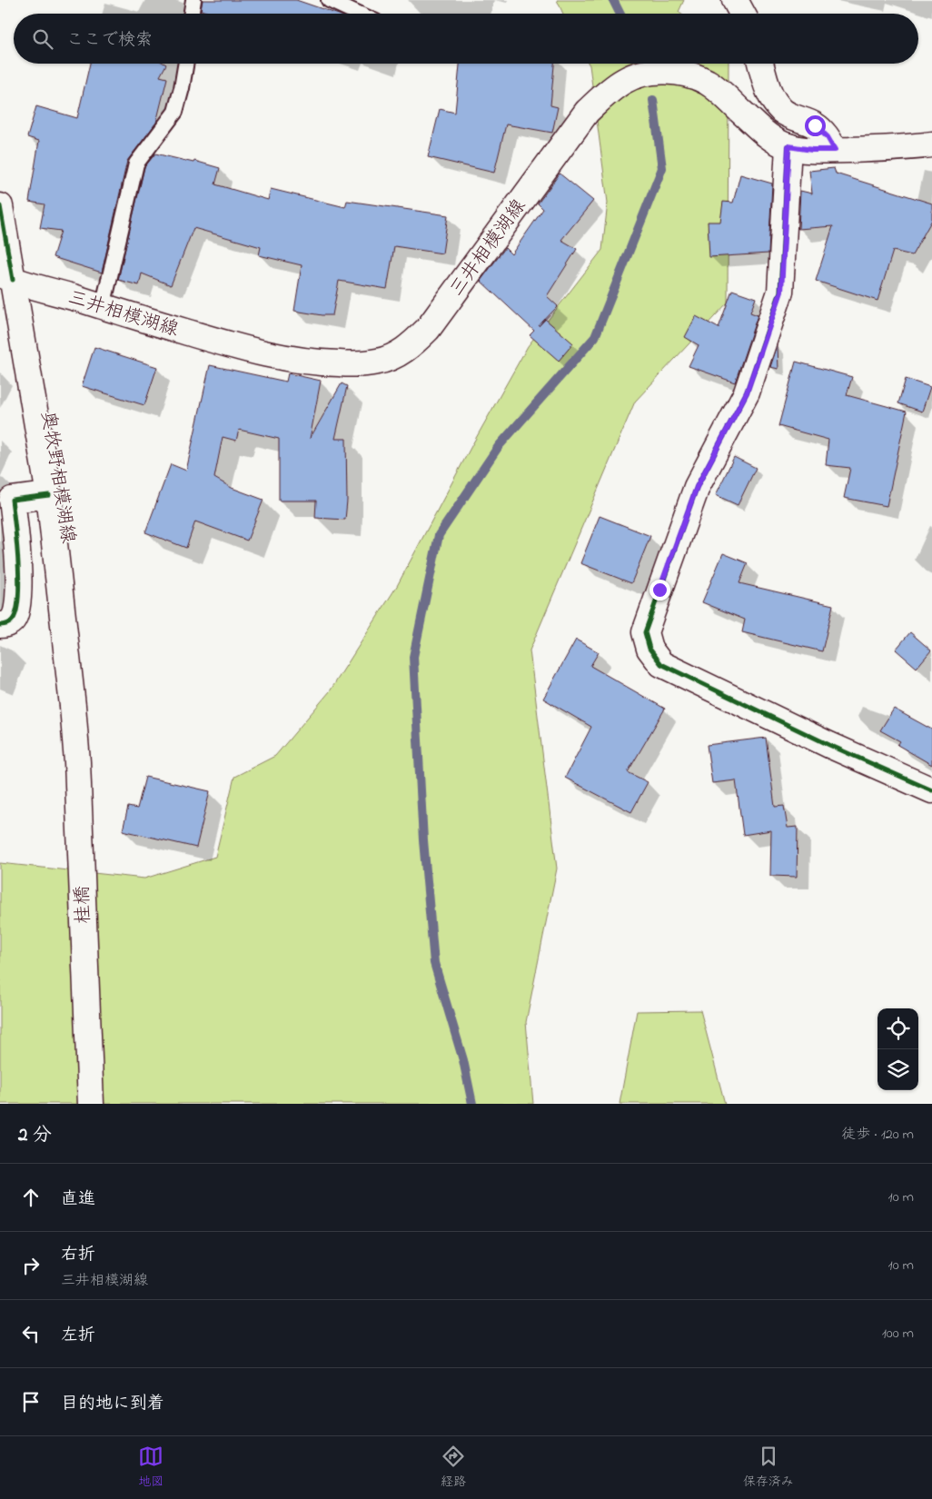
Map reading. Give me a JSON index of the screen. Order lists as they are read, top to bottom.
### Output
{
  "streets": {
    "main road": ["三井相模湖線", "奥牧野相模湖線", "桂橋"]
  },
  "crossings": [
    ["三井相模湖線", "奥牧野相模湖線"],
    ["奥牧野相模湖線", "桂橋"]
  ],
  "page": {
    "search": "ここで検索",
    "heading": ["2 分", "徒歩 · 120 m"],
    "list": [
      ["直進", "10 m"],
      ["右折", "三井相模湖線", "10 m"],
      ["左折", "100 m"],
      "目的地に到着"
    ],
    "nav": ["地図", "経路", "保存済み"]
  }
}
